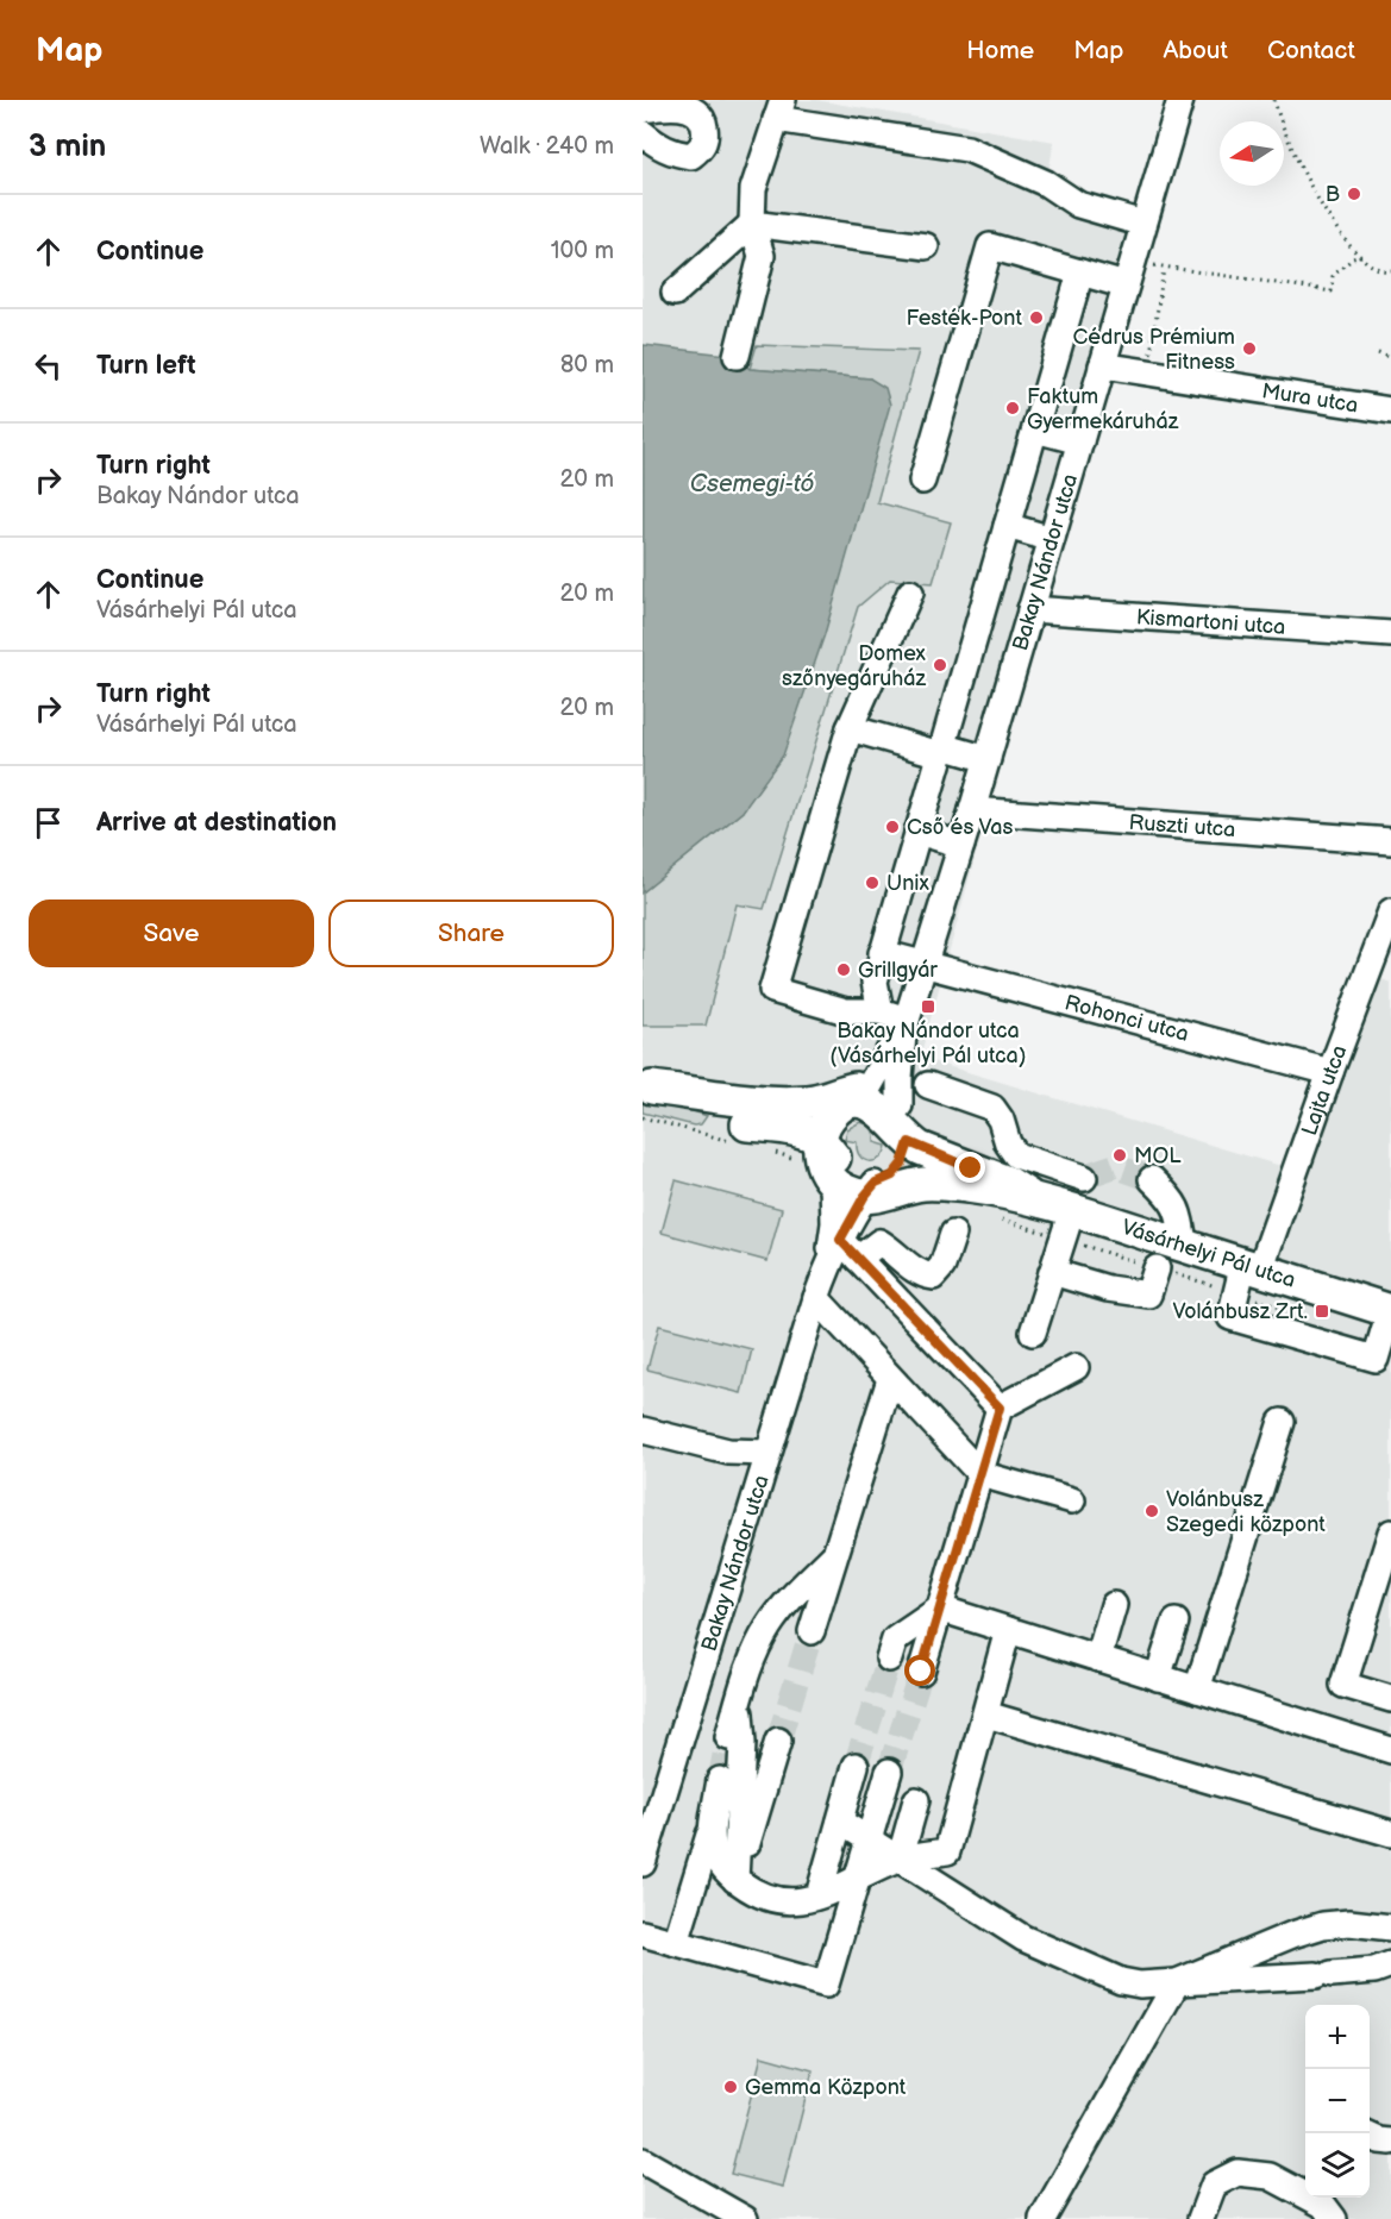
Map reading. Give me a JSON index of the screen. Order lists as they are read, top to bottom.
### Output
{
  "streets": {
    "main road": ["Vásárhelyi Pál utca"],
    "street": [
      "Mura utca",
      "Bakay Nándor utca",
      "Kismartoni utca",
      "Ruszti utca",
      "Rohonci utca",
      "Lajta utca"
    ]
  },
  "crossings": [
    ["Mura utca", "Bakay Nándor utca"],
    ["Bakay Nándor utca", "Kismartoni utca"],
    ["Bakay Nándor utca", "Ruszti utca"],
    ["Bakay Nándor utca", "Rohonci utca"],
    ["Bakay Nándor utca", "Vásárhelyi Pál utca"],
    ["Rohonci utca", "Lajta utca"],
    ["Lajta utca", "Vásárhelyi Pál utca"]
  ],
  "water": ["Csemegi-tó"],
  "places": {
    "other": [
      "B",
      "Festék-Pont",
      "Cédrus Prémium Fitness",
      "Faktum Gyermekáruház",
      "Domex szőnyegáruház",
      "Cső és Vas",
      "Unix",
      "Grillgyár",
      "MOL",
      "Volánbusz Szegedi központ",
      "Gemma Központ"
    ],
    "transit": ["Bakay Nándor utca (Vásárhelyi Pál utca)", "Volánbusz Zrt."]
  },
  "north": "left",
  "page": {
    "header": "Map",
    "nav": [
      "Home",
      "Map",
      "About",
      "Contact"
    ],
    "heading": ["3 min", "Walk · 240 m"],
    "list": [
      ["Continue", "100 m"],
      ["Turn left", "80 m"],
      ["Turn right", "Bakay Nándor utca", "20 m"],
      ["Continue", "Vásárhelyi Pál utca", "20 m"],
      ["Turn right", "Vásárhelyi Pál utca", "20 m"],
      "Arrive at destination"
    ],
    "buttons": ["Save", "Share"],
    "map_buttons": ["+", "−"]
  }
}
